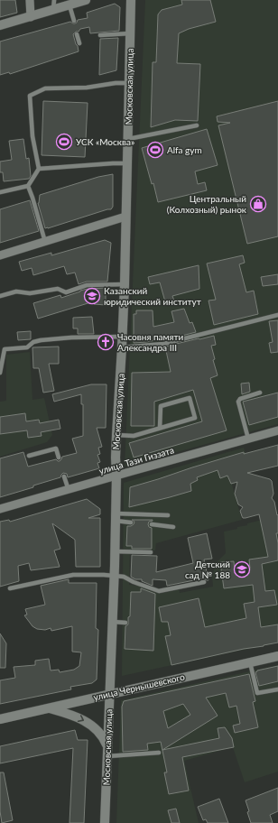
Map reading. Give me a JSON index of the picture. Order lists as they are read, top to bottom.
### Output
{
  "streets": {
    "street": ["Московская улица", "улица Тази Гиззата", "улица Чернышевского"]
  },
  "crossings": [
    ["Московская улица", "улица Тази Гиззата"],
    ["Московская улица", "улица Чернышевского"]
  ],
  "places": {
    "sports": ["УСК «Москва»", "Alfa gym"],
    "shop": ["Центральный (Колхозный) рынок"],
    "school or university": ["Казанский юридический институт", "Детский сад № 188"],
    "church": ["Часовня памяти Александра III"]
  }
}
